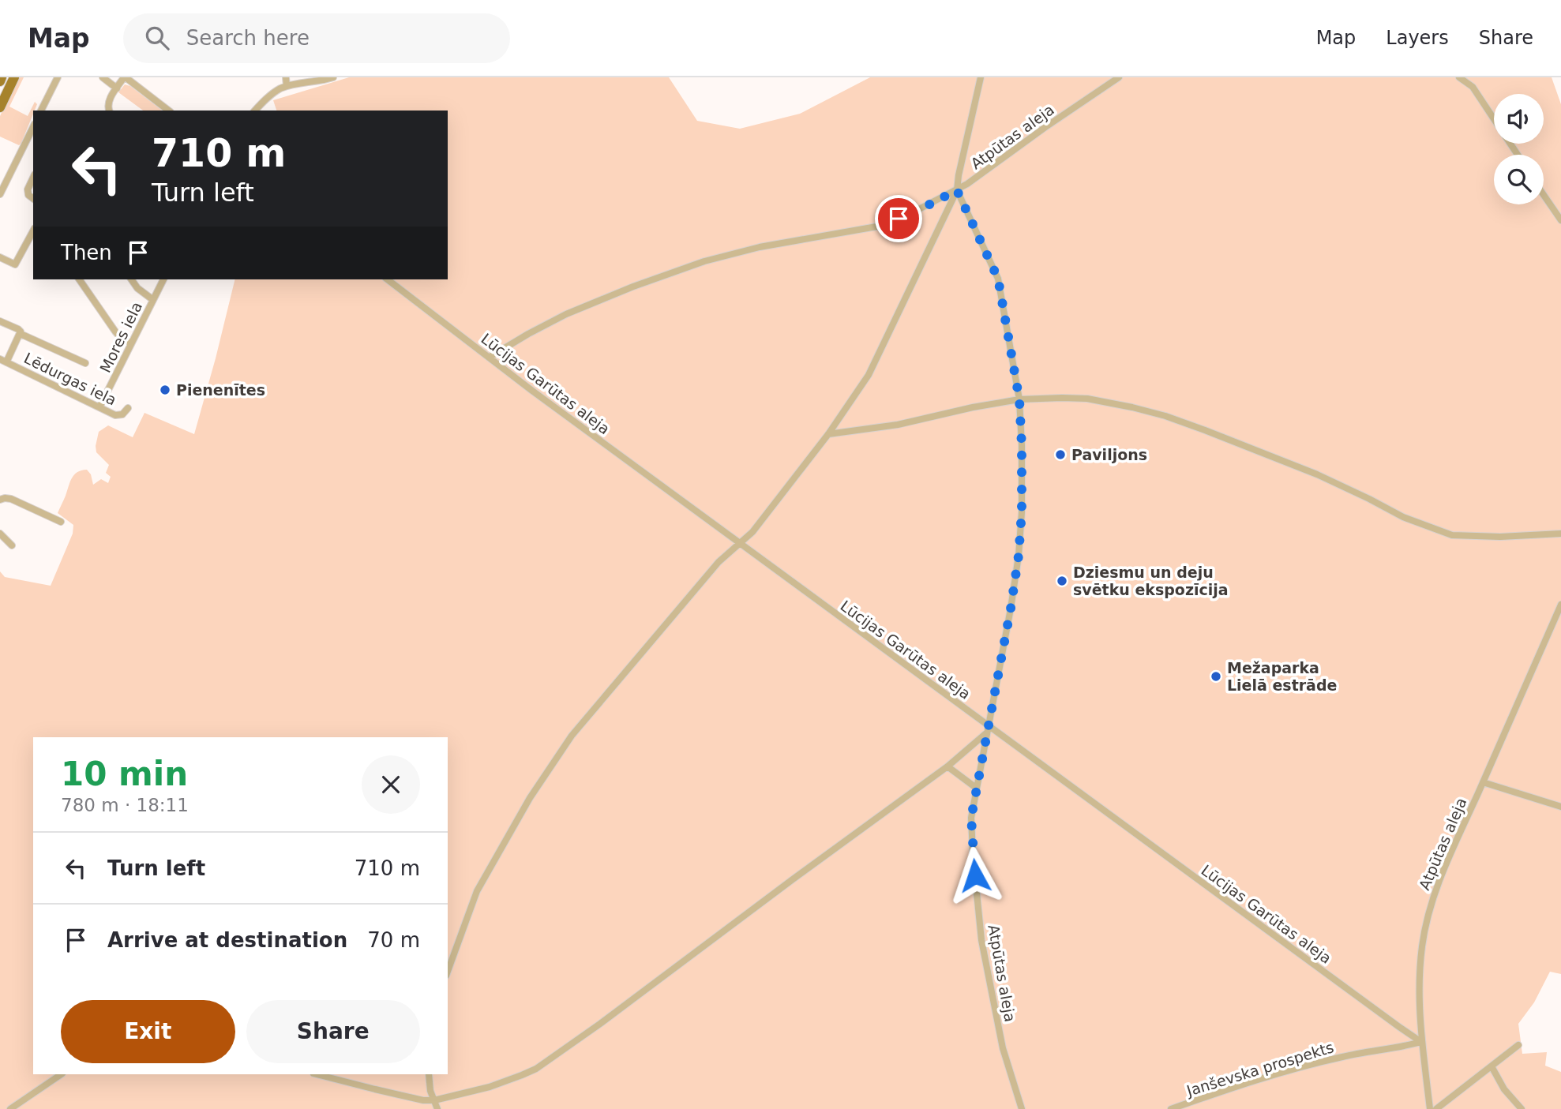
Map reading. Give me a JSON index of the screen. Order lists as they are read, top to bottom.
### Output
{
  "streets": {
    "street": [
      "Atpūtas aleja",
      "Mores iela",
      "Lēdurgas iela",
      "Lūcijas Garūtas aleja",
      "Janševska prospekts"
    ]
  },
  "crossings": [
    ["Atpūtas aleja", "Lūcijas Garūtas aleja"],
    ["Atpūtas aleja", "Janševska prospekts"],
    ["Mores iela", "Lēdurgas iela"],
    ["Lūcijas Garūtas aleja", "Janševska prospekts"]
  ],
  "places": [
    "Pienenītes",
    "Paviljons",
    "Dziesmu un deju svētku ekspozīcija",
    "Mežaparka Lielā estrāde"
  ],
  "page": {
    "header": "Map",
    "search": "Search here",
    "nav": ["Map", "Layers", "Share"],
    "turn": ["710 m", "Turn left"],
    "then": "Then",
    "heading": ["10 min", "780 m · 18:11"],
    "list": [
      {
        "name": "Turn left",
        "value": "710 m"
      },
      {
        "name": "Arrive at destination",
        "value": "70 m"
      }
    ],
    "buttons": ["Exit", "Share"]
  }
}
